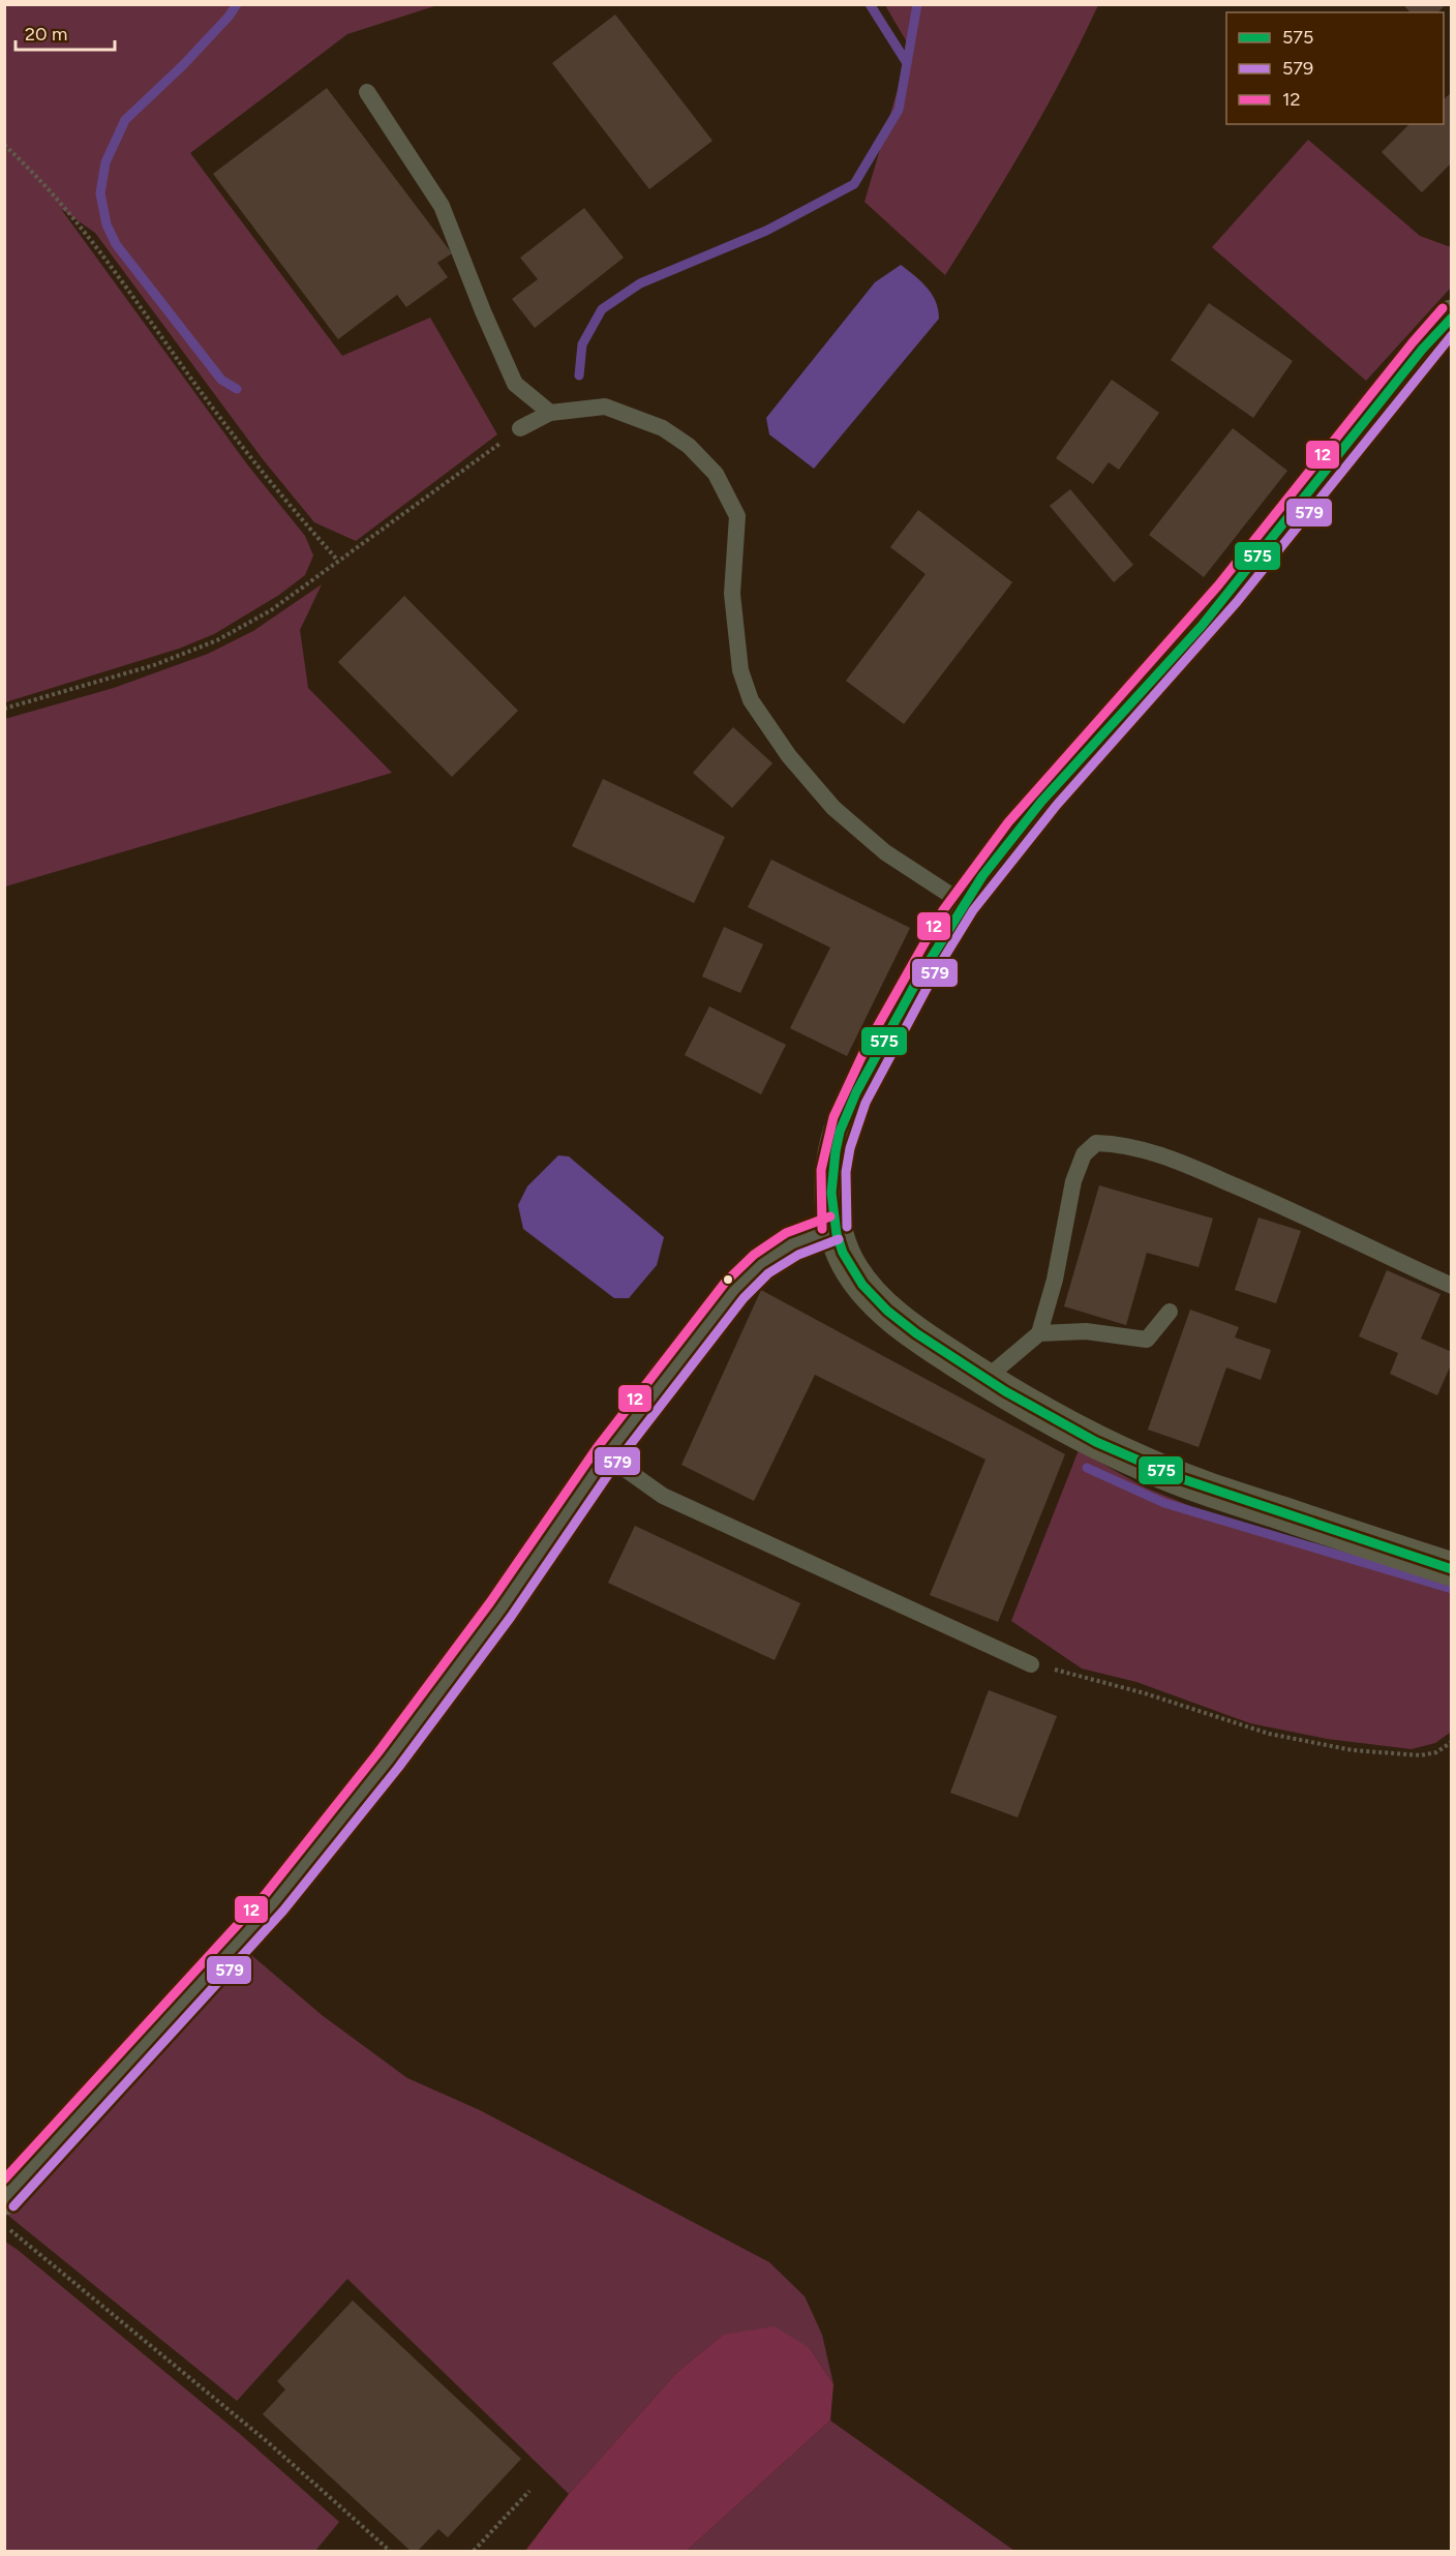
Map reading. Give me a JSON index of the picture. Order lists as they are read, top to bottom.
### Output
{
  "lines": ["transit line 12", "transit line 575", "transit line 579"],
  "legend": ["575", "579", "12"],
  "scale_bar": "20 m"
}
